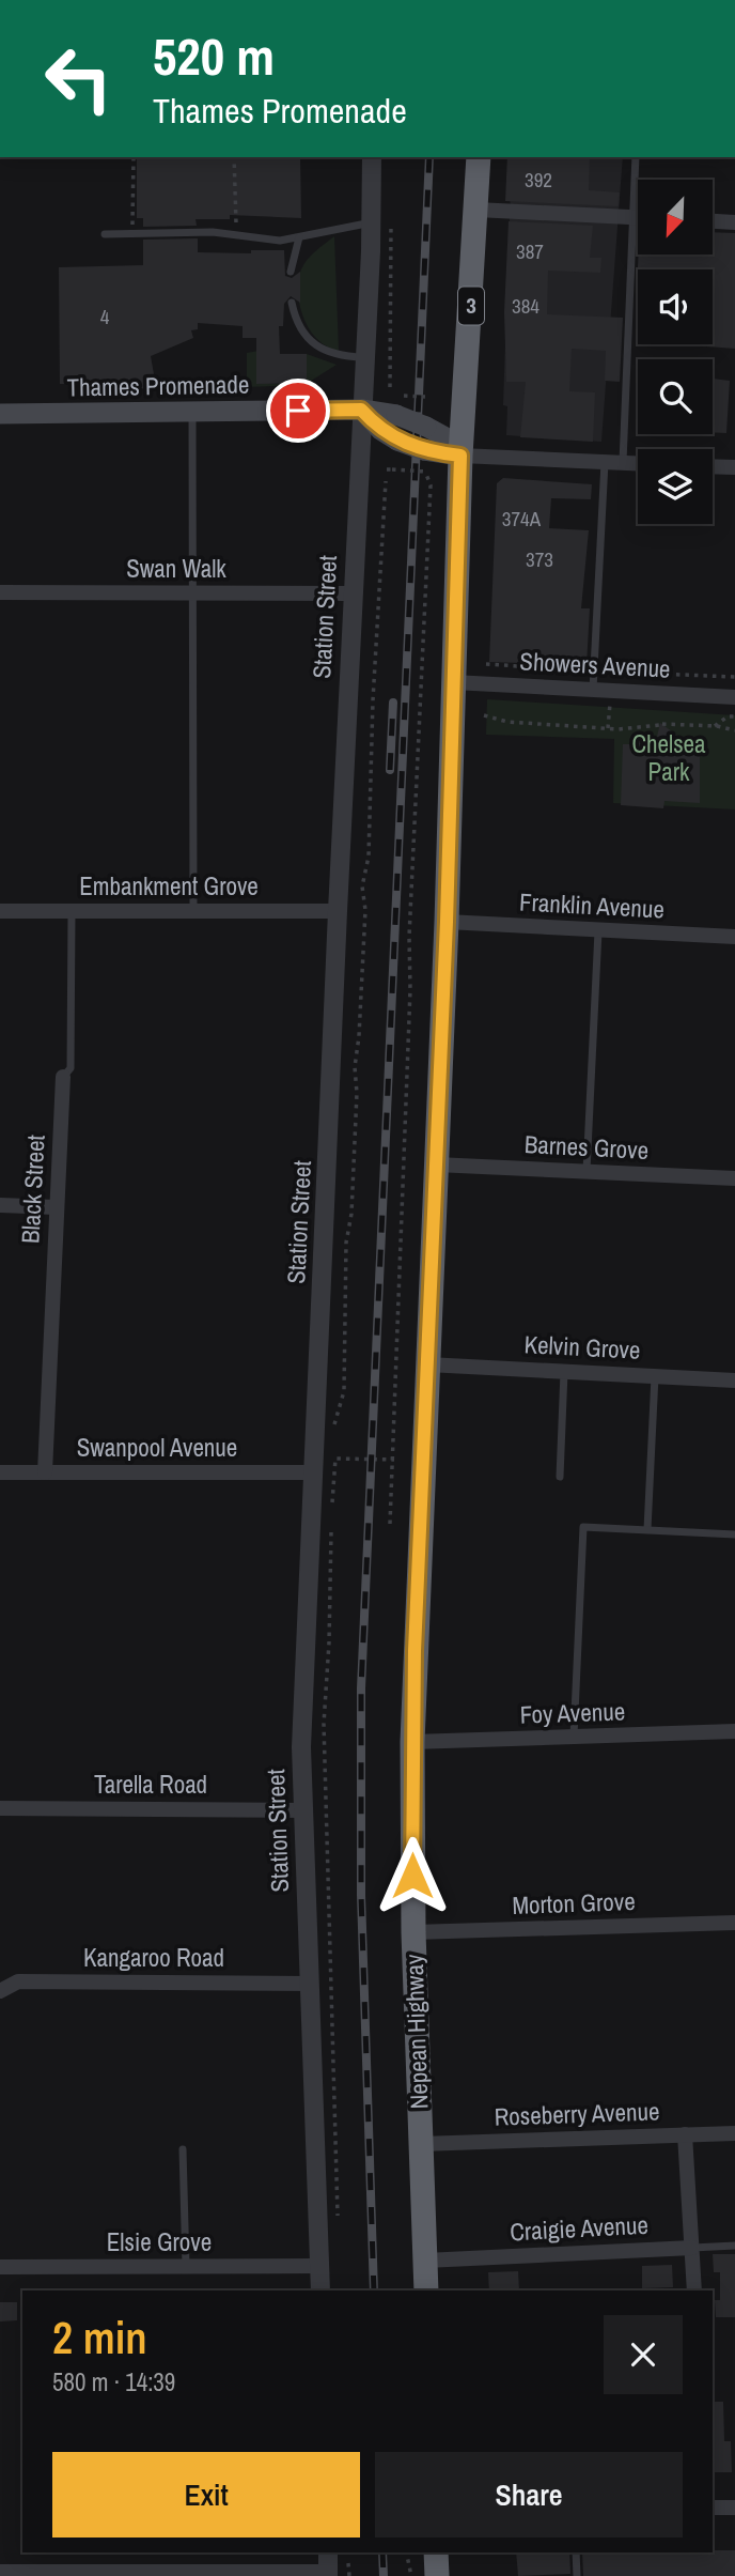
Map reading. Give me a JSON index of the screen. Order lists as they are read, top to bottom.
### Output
{
  "streets": {
    "highway": ["3", "Nepean Highway"],
    "main road": ["Thames Promenade"],
    "street": [
      "Swan Walk",
      "Station Street",
      "Showers Avenue",
      "Embankment Grove",
      "Franklin Avenue",
      "Barnes Grove",
      "Black Street",
      "Kelvin Grove",
      "Swanpool Avenue",
      "Foy Avenue",
      "Tarella Road",
      "Morton Grove",
      "Kangaroo Road",
      "Roseberry Avenue",
      "Craigie Avenue",
      "Elsie Grove"
    ]
  },
  "crossings": [
    ["Thames Promenade", "Station Street"],
    ["Thames Promenade", "Nepean Highway"],
    ["Swan Walk", "Station Street"],
    ["Station Street", "Embankment Grove"],
    ["Station Street", "Swanpool Avenue"],
    ["Station Street", "Tarella Road"],
    ["Station Street", "Kangaroo Road"],
    ["Station Street", "Elsie Grove"],
    ["Showers Avenue", "Nepean Highway"],
    ["Embankment Grove", "Black Street"],
    ["Franklin Avenue", "Nepean Highway"],
    ["Barnes Grove", "Nepean Highway"],
    ["Black Street", "Swanpool Avenue"],
    ["Kelvin Grove", "Nepean Highway"],
    ["Foy Avenue", "Nepean Highway"],
    ["Morton Grove", "Nepean Highway"],
    ["Nepean Highway", "Roseberry Avenue"],
    ["Nepean Highway", "Craigie Avenue"]
  ],
  "parks": ["Chelsea Park"],
  "house_numbers": [
    "392",
    "387",
    "384",
    "4",
    "374A",
    "373"
  ],
  "north": "bottom left",
  "page": {
    "turn": ["520 m", "Thames Promenade"],
    "heading": ["2 min", "580 m · 14:39"],
    "buttons": ["Exit", "Share"]
  }
}
